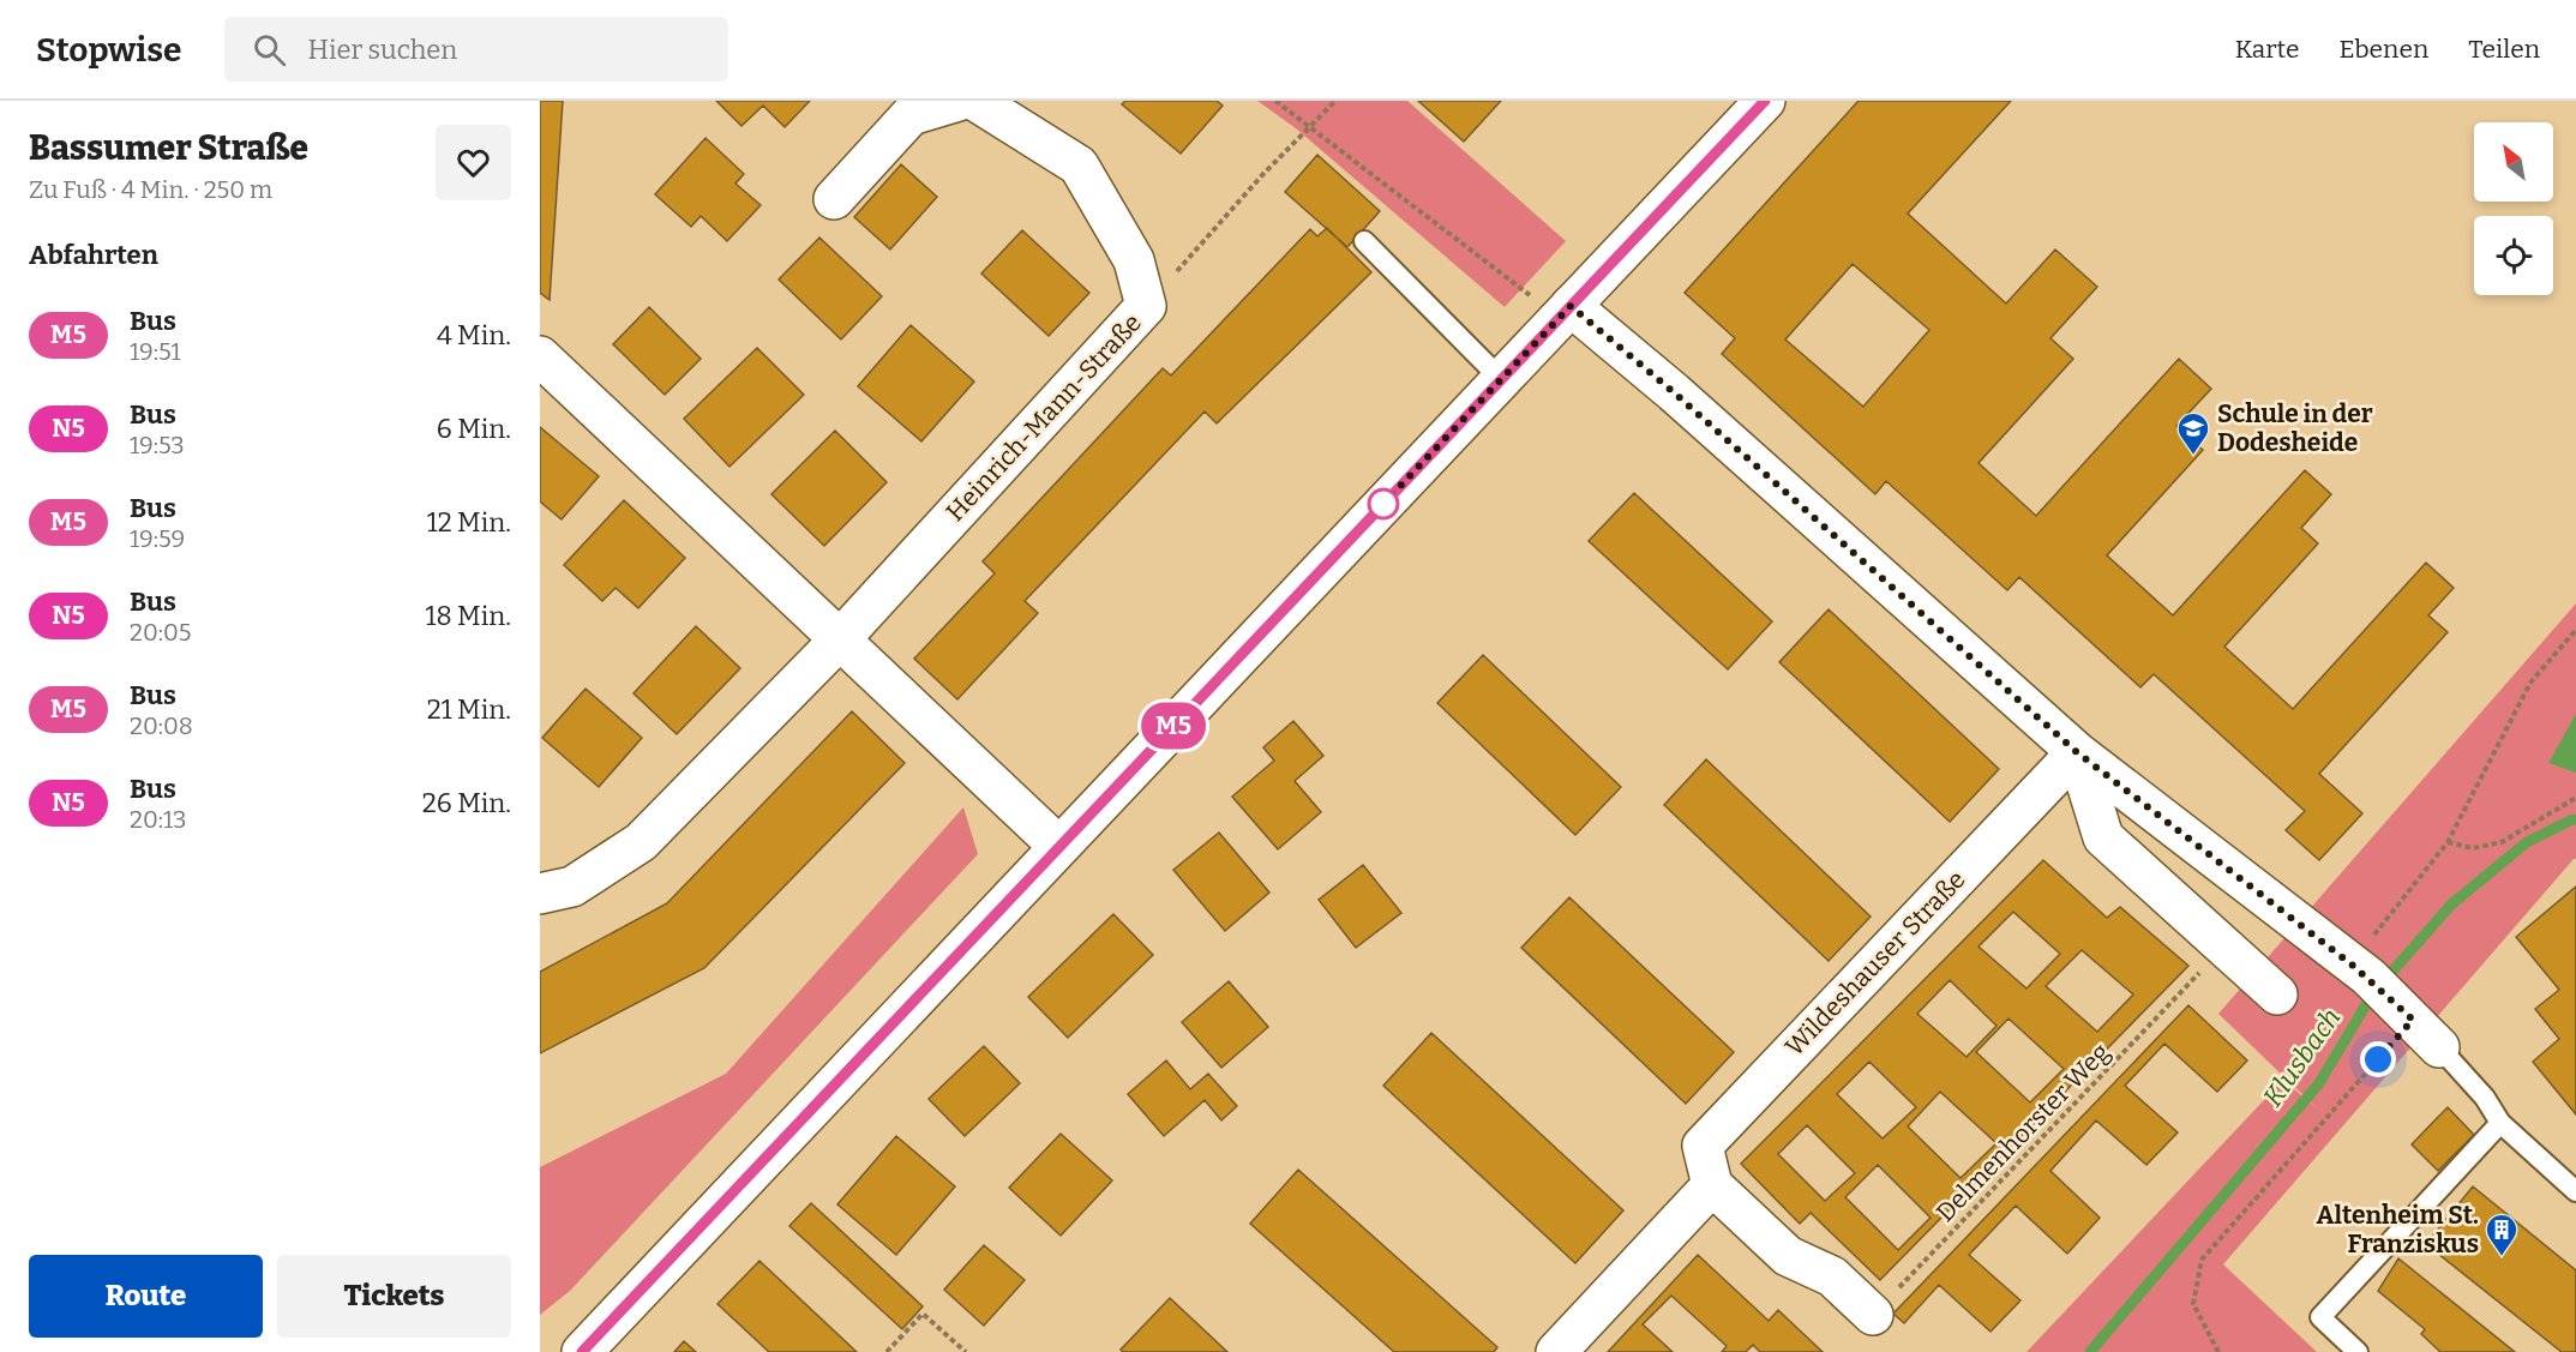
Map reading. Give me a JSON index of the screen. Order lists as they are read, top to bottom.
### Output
{
  "streets": {
    "street": ["Heinrich-Mann-Straße", "Wildeshauser Straße"],
    "path": ["Delmenhorster Weg"]
  },
  "water": ["Klusbach"],
  "places": {
    "school or university": ["Schule in der Dodesheide"],
    "building": ["Altenheim St. Franziskus"]
  },
  "lines": ["bus line M5"],
  "north": "top left",
  "page": {
    "header": "Stopwise",
    "search": "Hier suchen",
    "nav": ["Karte", "Ebenen", "Teilen"],
    "heading": [
      ["Bassumer Straße", "Zu Fuß · 4 Min. · 250 m"],
      "Abfahrten"
    ],
    "on_map": "M5",
    "list": [
      {
        "mark": "M5",
        "name": "Bus",
        "note": "19:51",
        "value": "4 Min."
      },
      {
        "mark": "N5",
        "name": "Bus",
        "note": "19:53",
        "value": "6 Min."
      },
      {
        "mark": "M5",
        "name": "Bus",
        "note": "19:59",
        "value": "12 Min."
      },
      {
        "mark": "N5",
        "name": "Bus",
        "note": "20:05",
        "value": "18 Min."
      },
      {
        "mark": "M5",
        "name": "Bus",
        "note": "20:08",
        "value": "21 Min."
      },
      {
        "mark": "N5",
        "name": "Bus",
        "note": "20:13",
        "value": "26 Min."
      }
    ],
    "buttons": ["Route", "Tickets"]
  }
}
